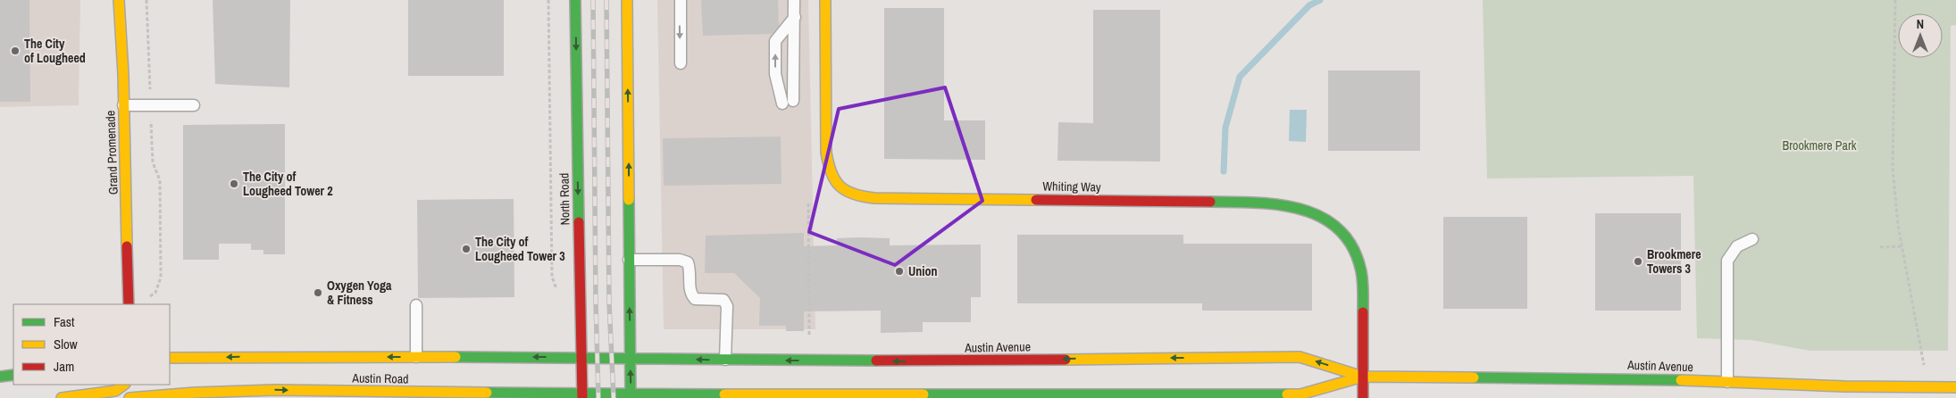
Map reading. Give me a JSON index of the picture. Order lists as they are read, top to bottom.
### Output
{
  "streets": {
    "main road": [
      "Grand Promenade",
      "Whiting Way",
      "North Road",
      "Austin Avenue",
      "Austin Road"
    ]
  },
  "crossings": [
    ["Whiting Way", "Austin Avenue"],
    ["North Road", "Austin Road"],
    ["Austin Avenue", "Austin Road"]
  ],
  "parks": ["Brookmere Park"],
  "places": [
    "The City of Lougheed",
    "The City of Lougheed Tower 2",
    "The City of Lougheed Tower 3",
    "Brookmere Towers 3",
    "Union",
    "Oxygen Yoga & Fitness"
  ],
  "legend": ["Fast", "Slow", "Jam"],
  "north": "top"
}
